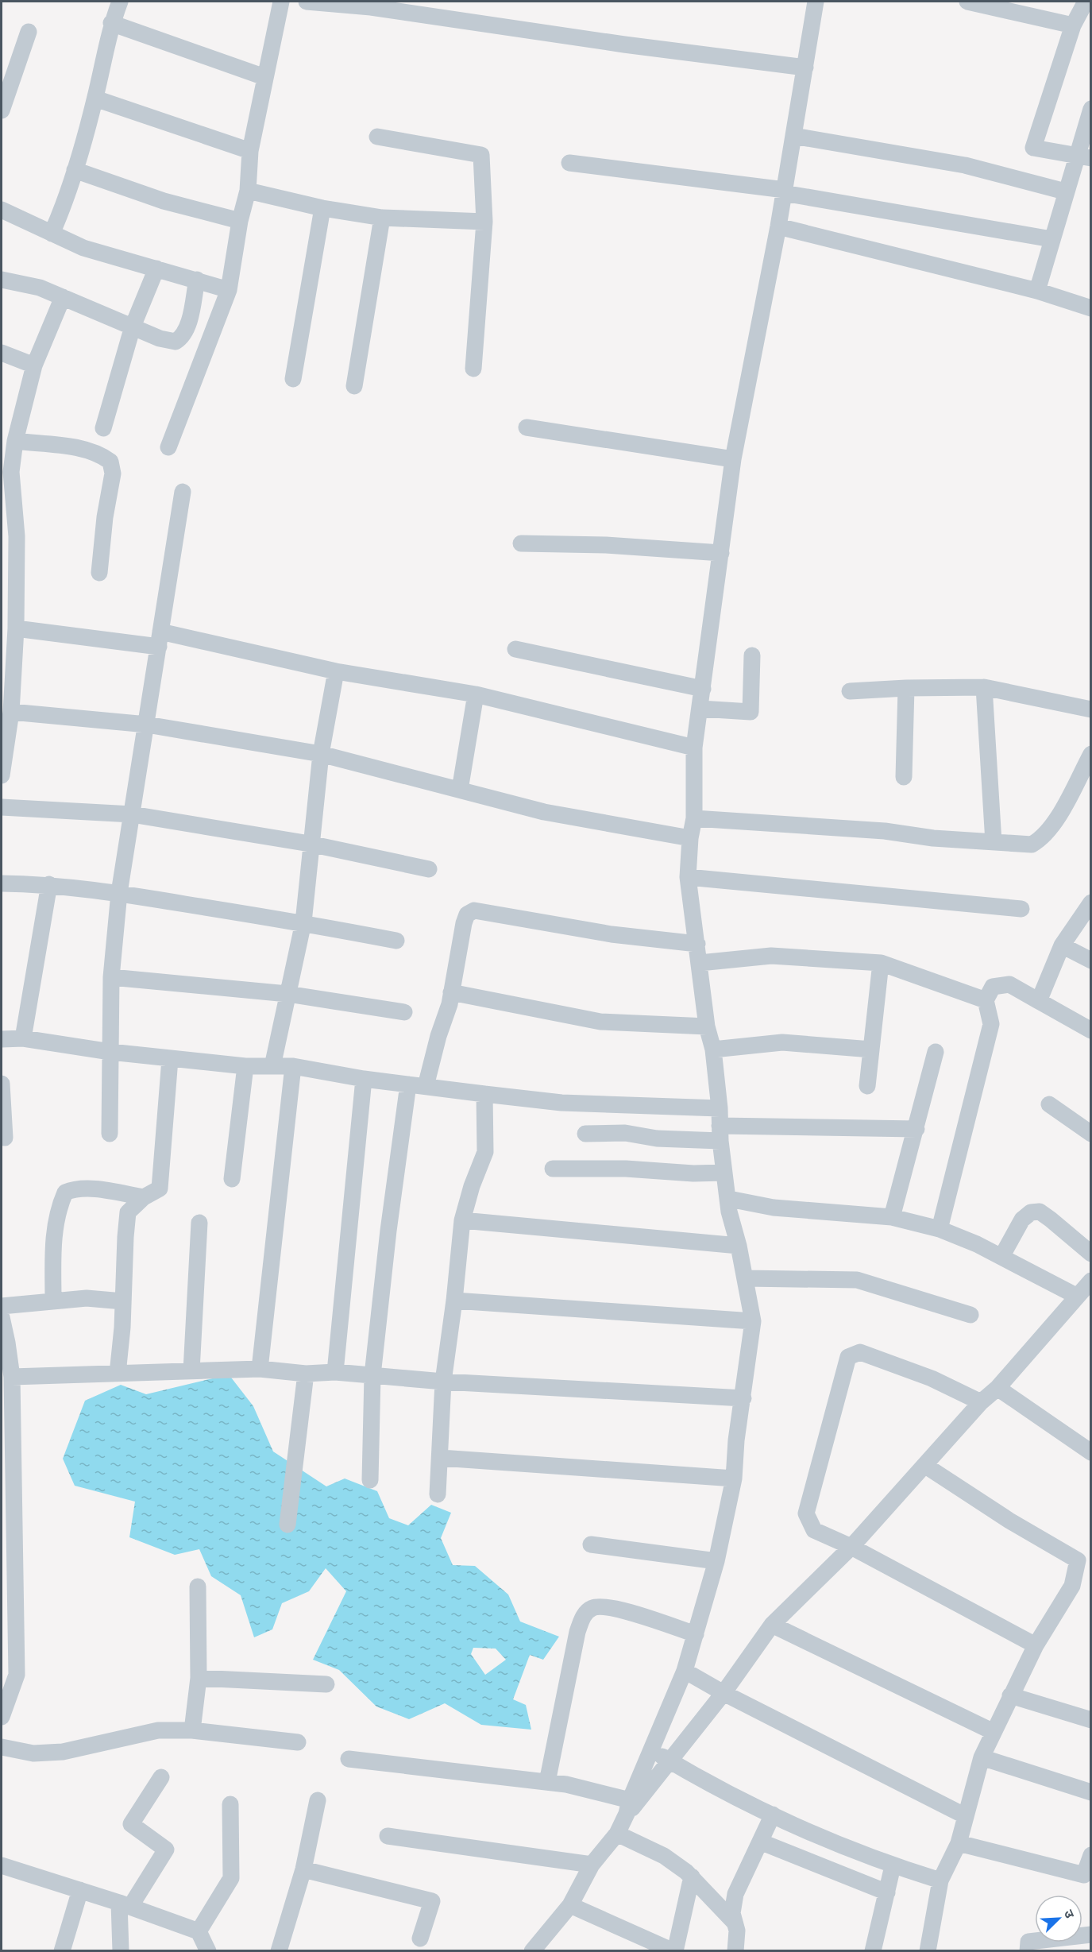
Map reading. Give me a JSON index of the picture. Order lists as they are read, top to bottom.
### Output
{
  "north": "top right"
}
